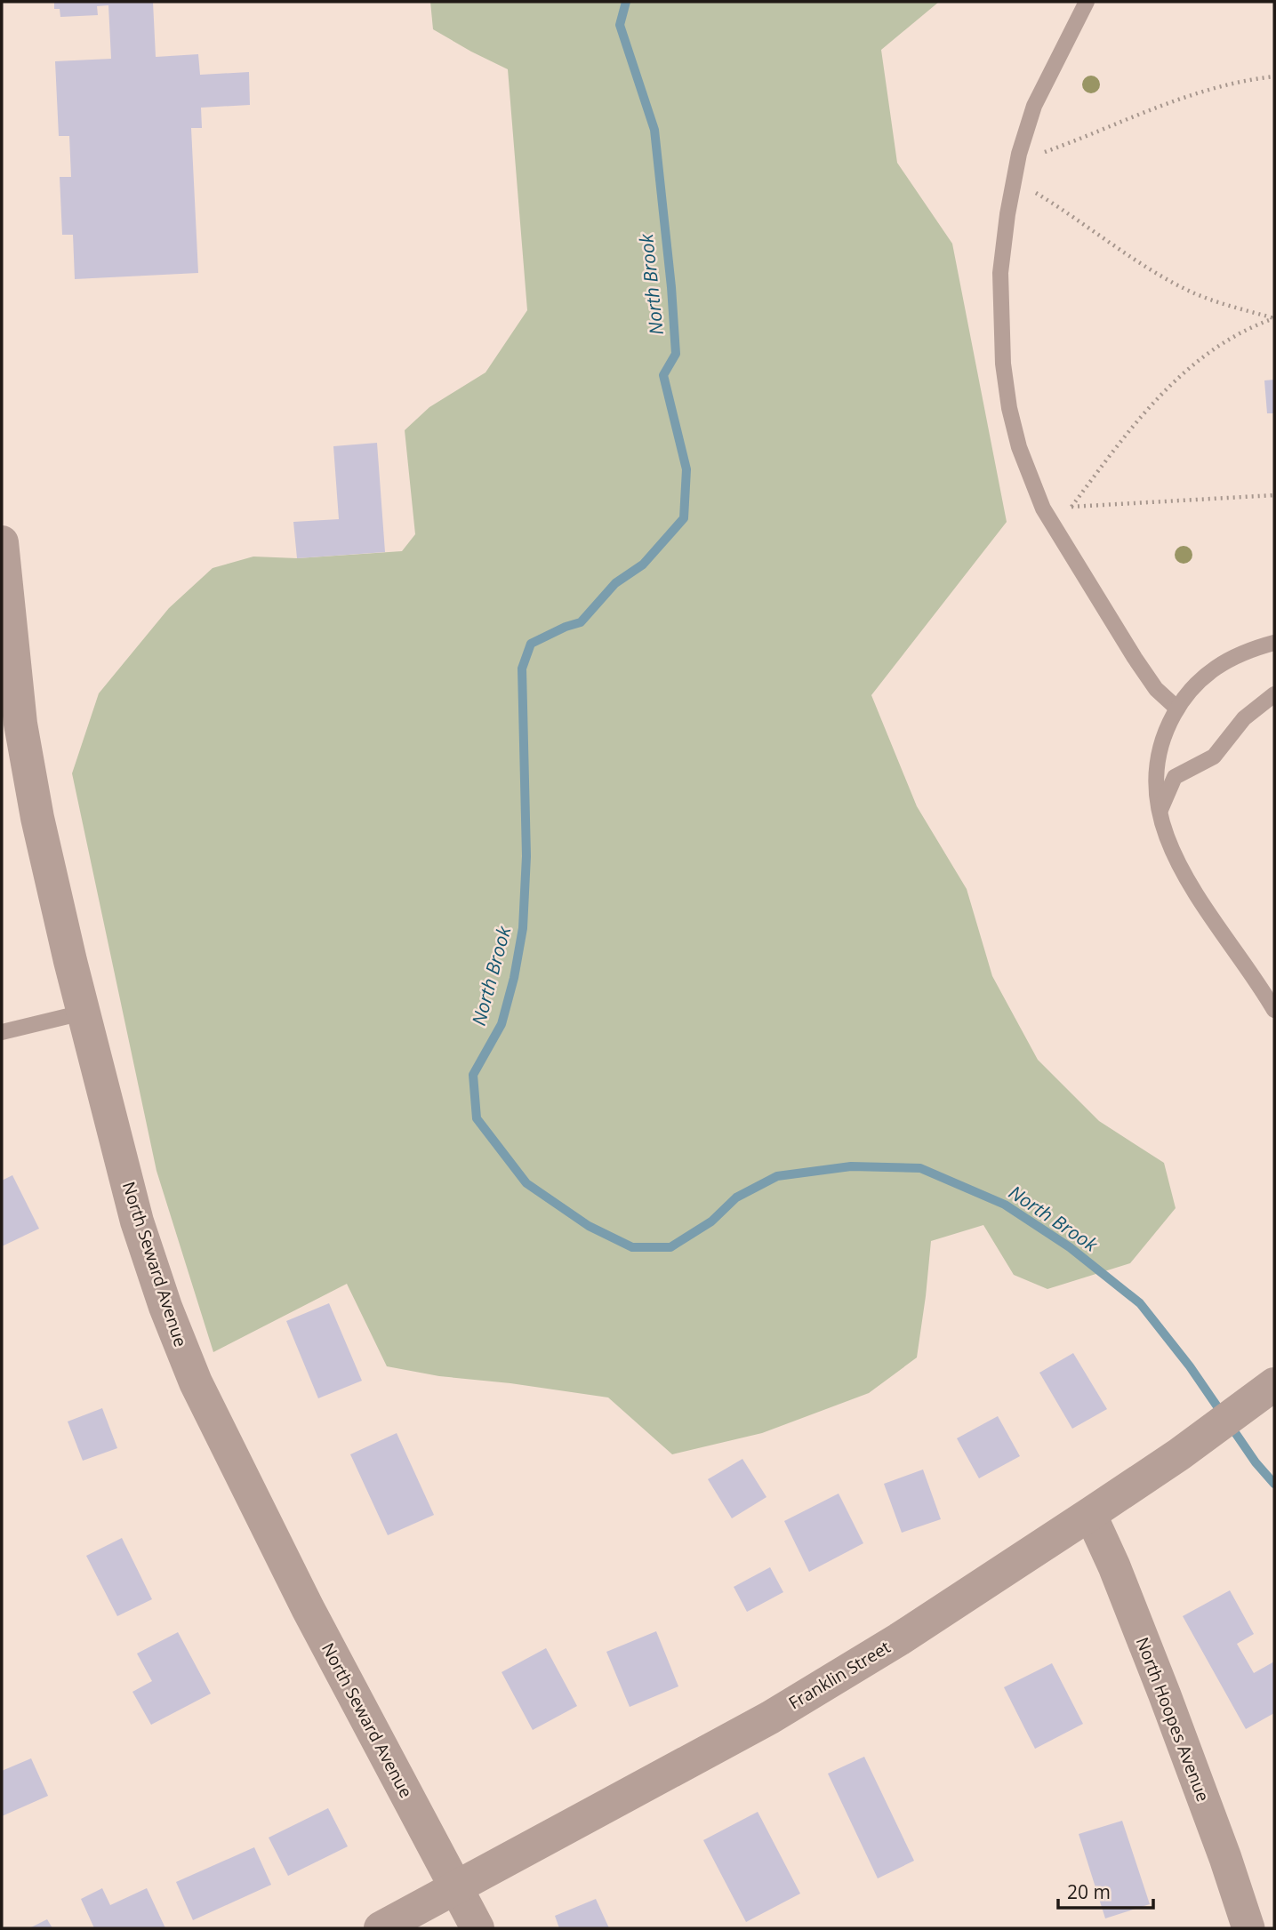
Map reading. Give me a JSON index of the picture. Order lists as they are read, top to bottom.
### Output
{
  "streets": {
    "street": ["North Seward Avenue", "Franklin Street", "North Hoopes Avenue"]
  },
  "crossings": [
    ["North Seward Avenue", "Franklin Street"],
    ["Franklin Street", "North Hoopes Avenue"]
  ],
  "water": ["North Brook"],
  "scale_bar": "20 m"
}
